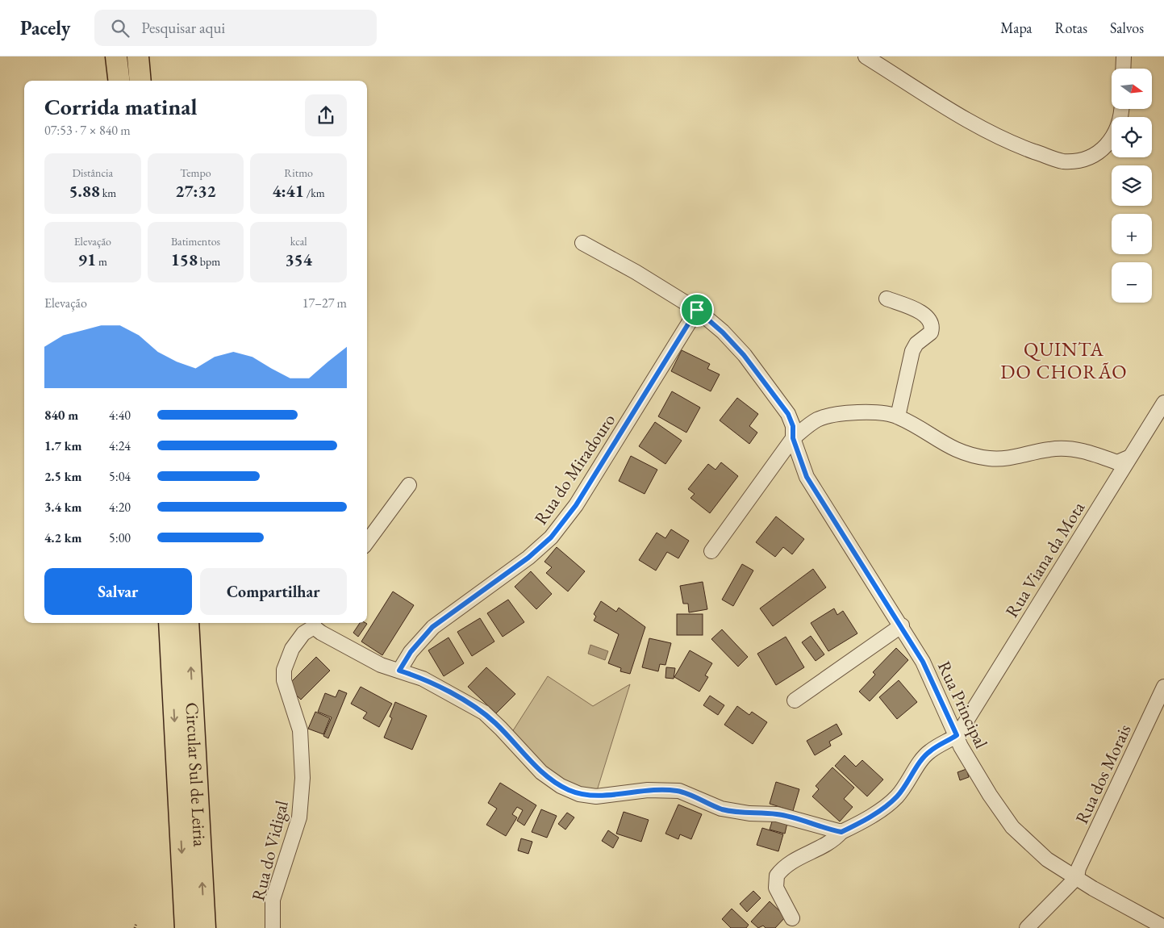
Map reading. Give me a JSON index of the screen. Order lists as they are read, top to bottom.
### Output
{
  "streets": {
    "highway": ["Circular Sul de Leiria"],
    "street": [
      "Rua do Miradouro",
      "Rua Viana da Mota",
      "Rua Principal",
      "Rua dos Morais",
      "Rua do Vidigal"
    ]
  },
  "crossings": [
    ["Rua do Miradouro", "Rua Principal"],
    ["Rua Viana da Mota", "Rua Principal"],
    ["Rua Principal", "Rua dos Morais"]
  ],
  "districts": ["QUINTA DO CHORÃO"],
  "north": "right",
  "page": {
    "header": "Pacely",
    "search": "Pesquisar aqui",
    "nav": ["Mapa", "Rotas", "Salvos"],
    "map_buttons": ["+", "−"],
    "heading": ["Corrida matinal", "07:53 · 7 × 840 m"],
    "stats": [
      ["Distância", "5.88 km"],
      ["Tempo", "27:32"],
      ["Ritmo", "4:41 /km"],
      ["Elevação", "91 m"],
      ["Batimentos", "158 bpm"],
      ["kcal", "354"]
    ],
    "chart": ["Elevação", "17–27 m"],
    "list": [
      {
        "name": "840 m",
        "note": "4:40"
      },
      {
        "name": "1.7 km",
        "note": "4:24"
      },
      {
        "name": "2.5 km",
        "note": "5:04"
      },
      {
        "name": "3.4 km",
        "note": "4:20"
      },
      {
        "name": "4.2 km",
        "note": "5:00"
      }
    ],
    "buttons": ["Salvar", "Compartilhar"]
  }
}
